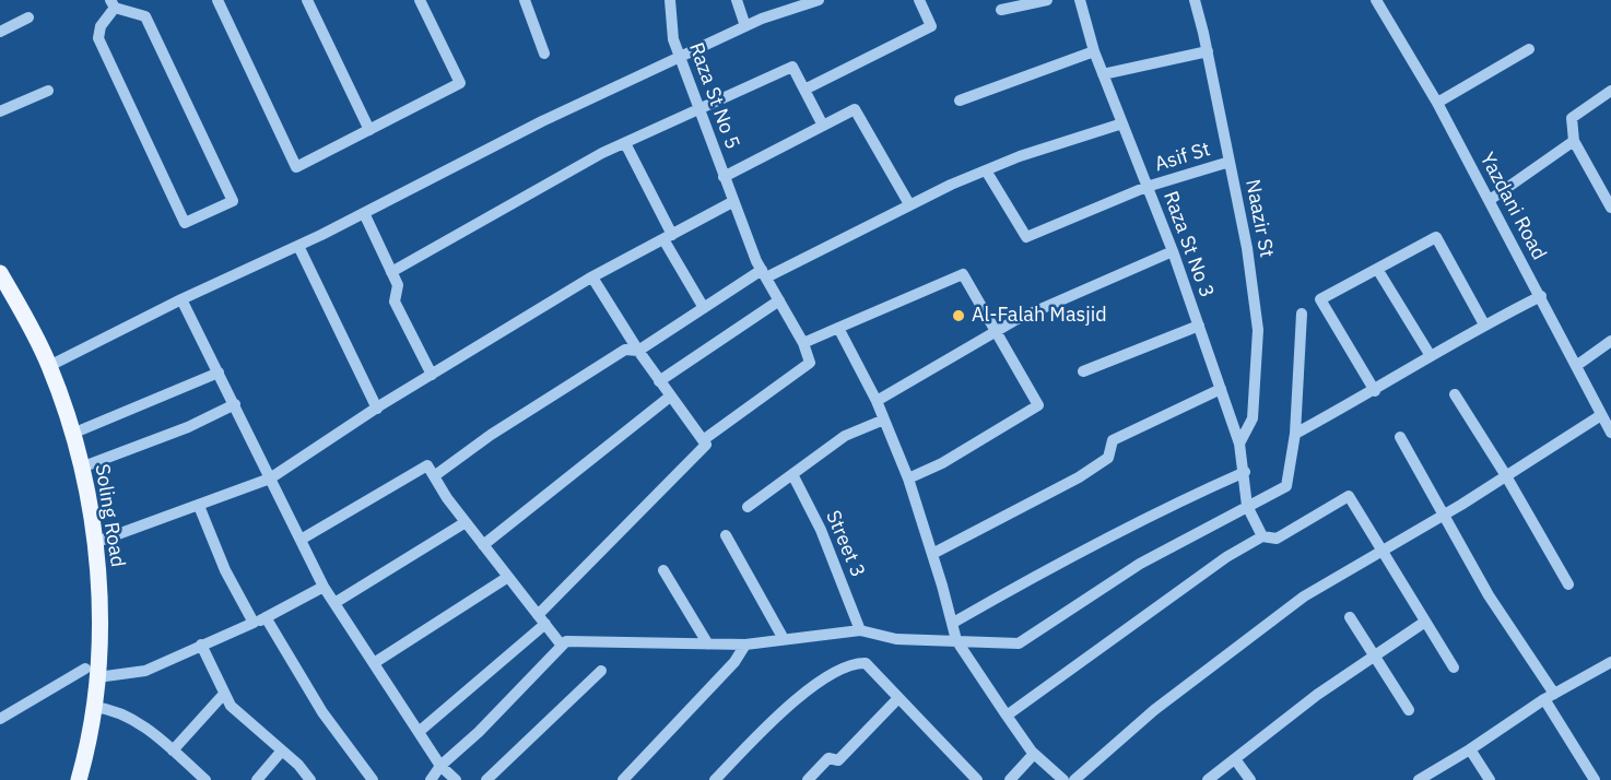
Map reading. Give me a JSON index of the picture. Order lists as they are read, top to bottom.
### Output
{
  "streets": {
    "main road": ["Soling Road"],
    "street": [
      "Raza St No 5",
      "Asif St",
      "Yazdani Road",
      "Naazir St",
      "Raza St No 3",
      "Street 3"
    ]
  },
  "crossings": [
    ["Asif St", "Naazir St"],
    ["Asif St", "Raza St No 3"],
    ["Naazir St", "Raza St No 3"]
  ],
  "places": ["Al-Falah Masjid"]
}
